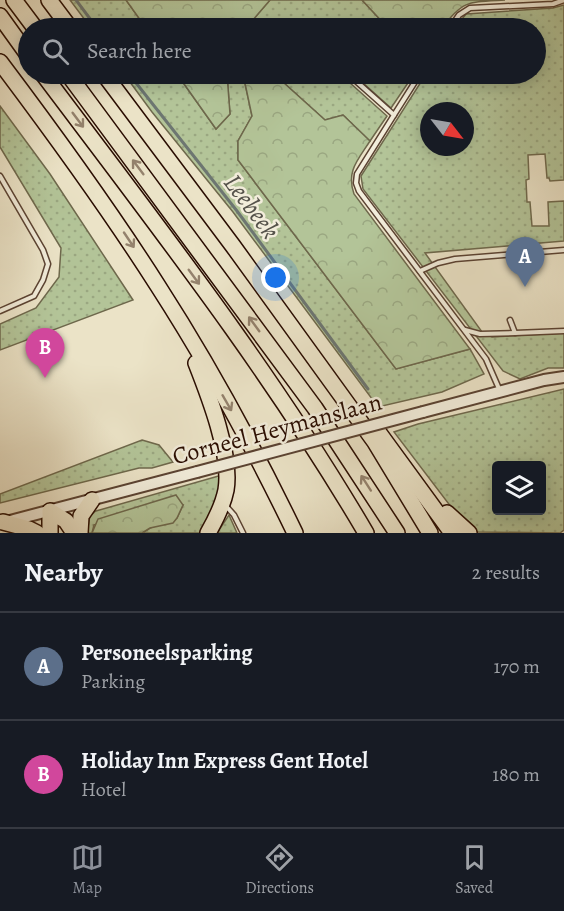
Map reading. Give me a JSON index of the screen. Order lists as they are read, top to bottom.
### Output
{
  "streets": {
    "street": ["Corneel Heymanslaan"]
  },
  "water": ["Leebeek"],
  "north": "bottom right",
  "page": {
    "search": "Search here",
    "pins": ["A", "B"],
    "heading": ["Nearby", "2 results"],
    "list": [
      {
        "mark": "A",
        "name": "Personeelsparking",
        "note": "Parking",
        "value": "170 m"
      },
      {
        "mark": "B",
        "name": "Holiday Inn Express Gent Hotel",
        "note": "Hotel",
        "value": "180 m"
      }
    ],
    "nav": ["Map", "Directions", "Saved"]
  }
}
